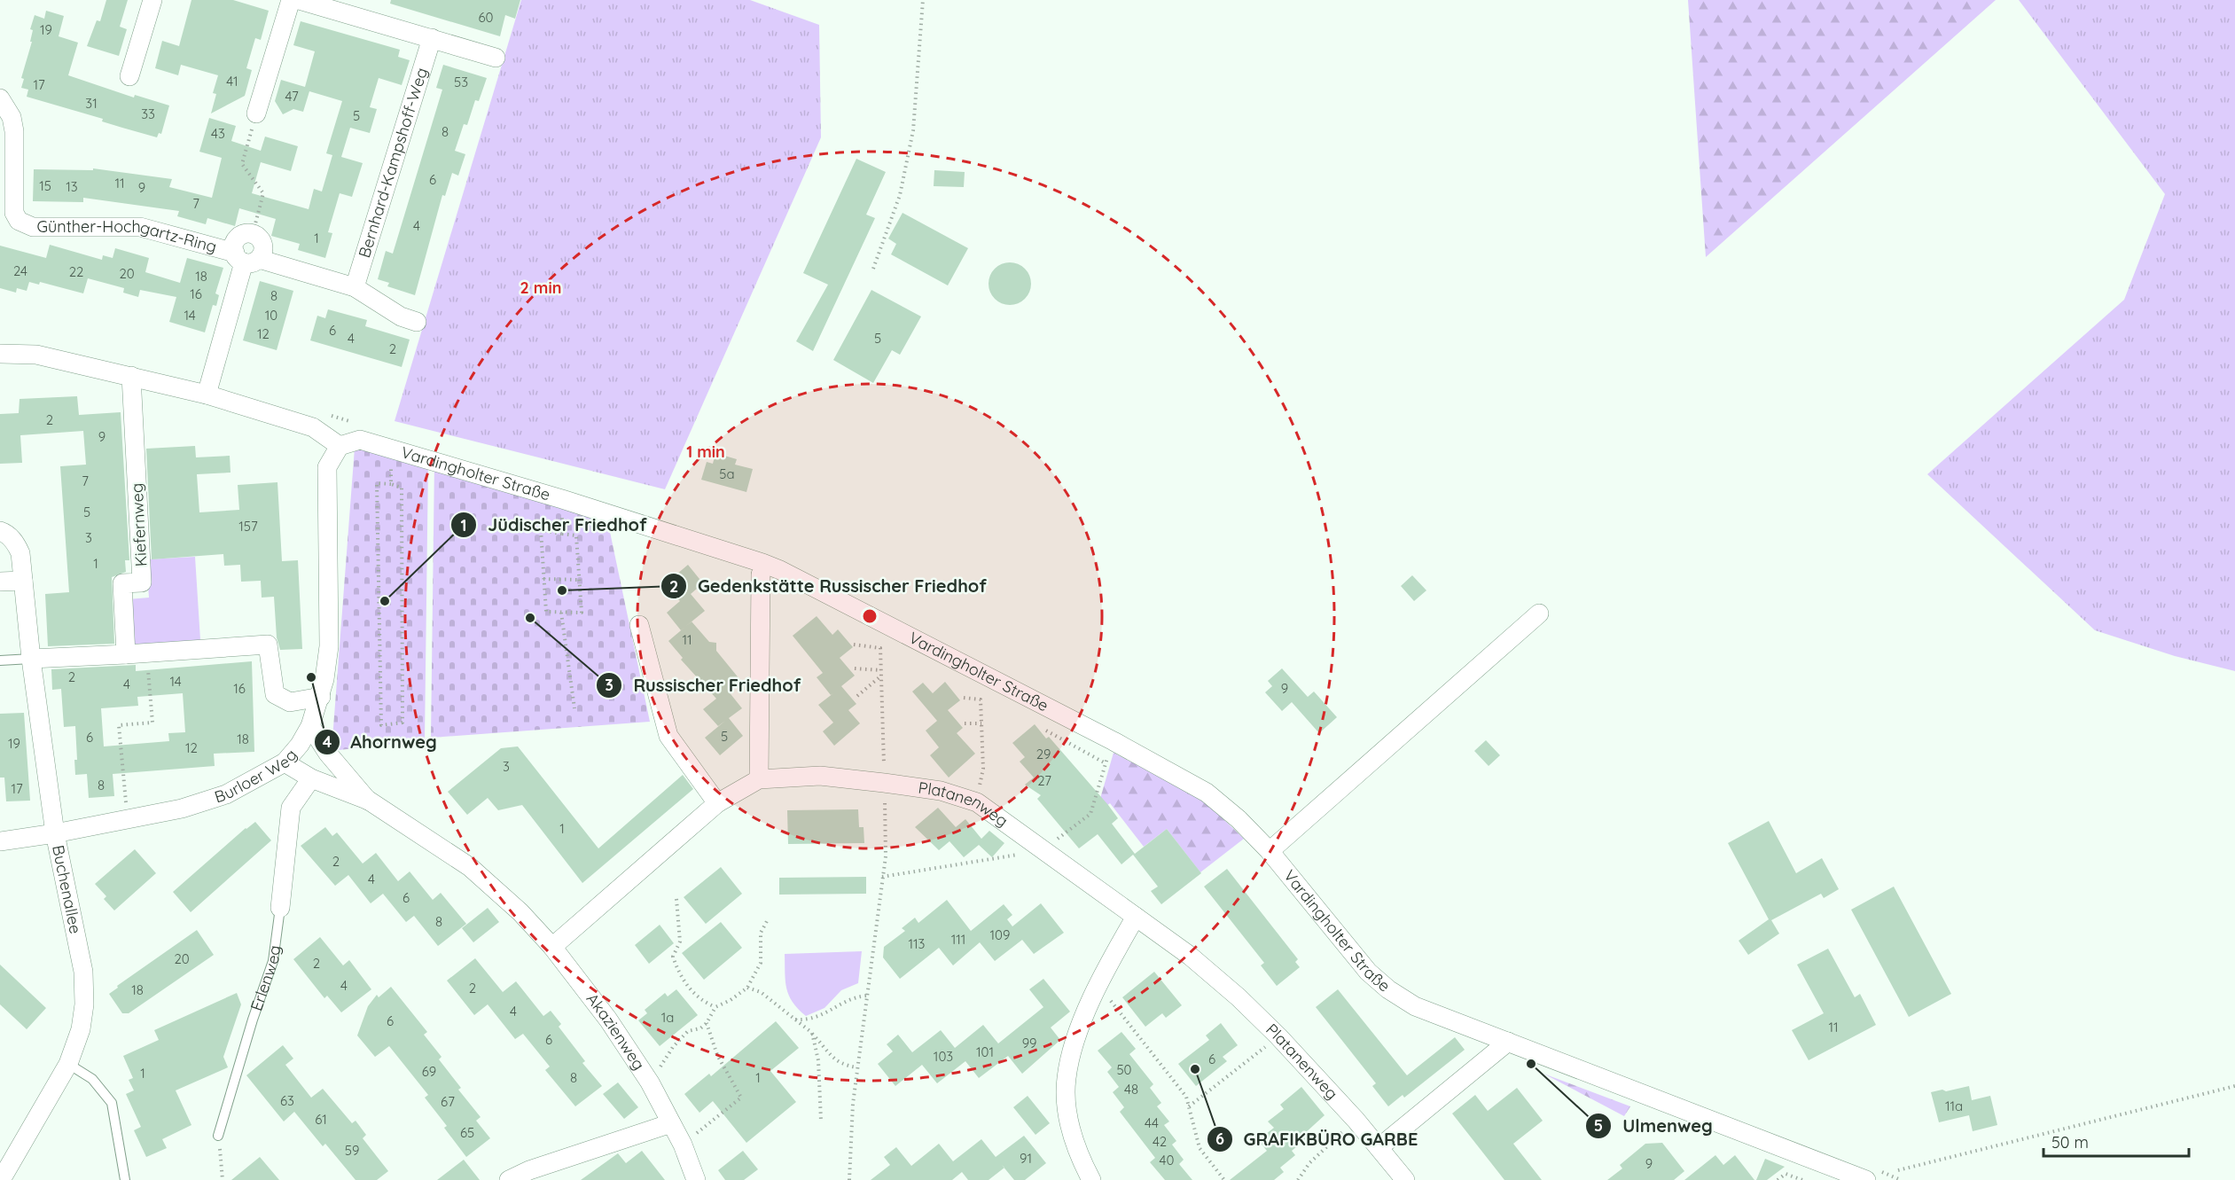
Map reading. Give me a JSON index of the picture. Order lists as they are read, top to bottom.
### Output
{
  "streets": {
    "street": [
      "Bernhard-Kampshoff-Weg",
      "Günther-Hochgartz-Ring",
      "Vardingholter Straße",
      "Kiefernweg",
      "Burloer Weg",
      "Platanenweg",
      "Buchenallee",
      "Erlenweg",
      "Akazienweg"
    ]
  },
  "crossings": [
    ["Bernhard-Kampshoff-Weg", "Günther-Hochgartz-Ring"],
    ["Vardingholter Straße", "Burloer Weg"],
    ["Burloer Weg", "Buchenallee"],
    ["Platanenweg", "Akazienweg"]
  ],
  "places": [
    "Gedenkstätte Russischer Friedhof",
    "Jüdischer Friedhof",
    "Russischer Friedhof",
    "Ahornweg",
    "Ulmenweg",
    "GRAFIKBÜRO GARBE"
  ],
  "house_numbers": [
    "60",
    "19",
    "41",
    "53",
    "17",
    "47",
    "31",
    "33",
    "5",
    "8",
    "43",
    "6",
    "11",
    "15",
    "13",
    "9",
    "7",
    "4",
    "1",
    "24",
    "22",
    "20",
    "18",
    "16",
    "8",
    "14",
    "10",
    "6",
    "12",
    "4",
    "5",
    "2",
    "2",
    "9",
    "5a",
    "7",
    "5",
    "157",
    "3",
    "1",
    "11",
    "2",
    "14",
    "4",
    "16",
    "9",
    "5",
    "6",
    "18",
    "19",
    "12",
    "29",
    "3",
    "27",
    "8",
    "17",
    "1",
    "2",
    "4",
    "6",
    "8",
    "109",
    "111",
    "113",
    "20",
    "2",
    "4",
    "2",
    "18",
    "4",
    "1a",
    "6",
    "11",
    "6",
    "99",
    "101",
    "103",
    "6",
    "50",
    "69",
    "1",
    "8",
    "1",
    "48",
    "63",
    "67",
    "11a",
    "61",
    "44",
    "65",
    "42",
    "59",
    "91",
    "40",
    "9"
  ],
  "scale_bar": "50 m",
  "rings": ["2 min", "1 min"]
}
